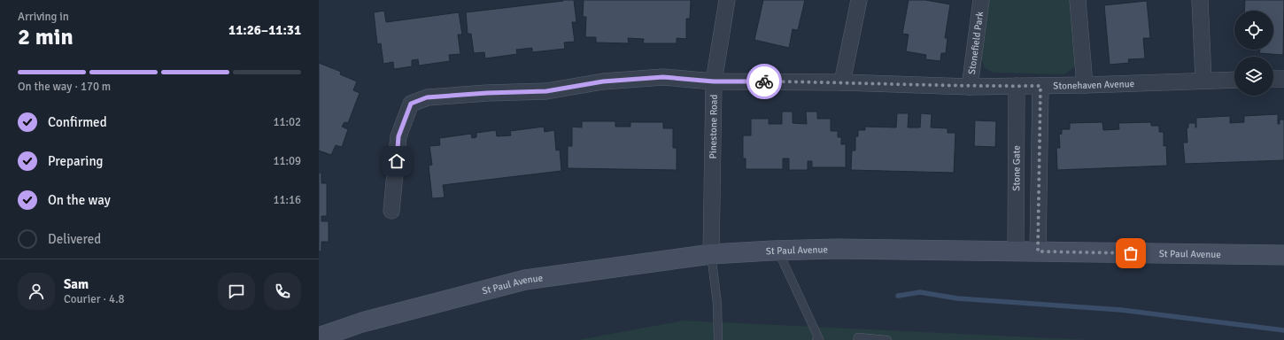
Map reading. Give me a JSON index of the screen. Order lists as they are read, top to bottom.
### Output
{
  "streets": {
    "main road": ["St Paul Avenue"],
    "street": [
      "Stonefield Park",
      "Stonehaven Avenue",
      "Pinestone Road",
      "Stone Gate"
    ]
  },
  "crossings": [
    ["Stonefield Park", "Stonehaven Avenue"],
    ["Stonehaven Avenue", "Pinestone Road"],
    ["Stonehaven Avenue", "Stone Gate"],
    ["Pinestone Road", "St Paul Avenue"],
    ["Stone Gate", "St Paul Avenue"]
  ],
  "page": {
    "heading": ["2 min", "Arriving in", "11:26–11:31"],
    "panel": ["Sam", "Courier · 4.8"],
    "bar": "On the way · 170 m",
    "list": [
      ["Confirmed", "11:02"],
      ["Preparing", "11:09"],
      ["On the way", "11:16"],
      "Delivered"
    ]
  }
}
